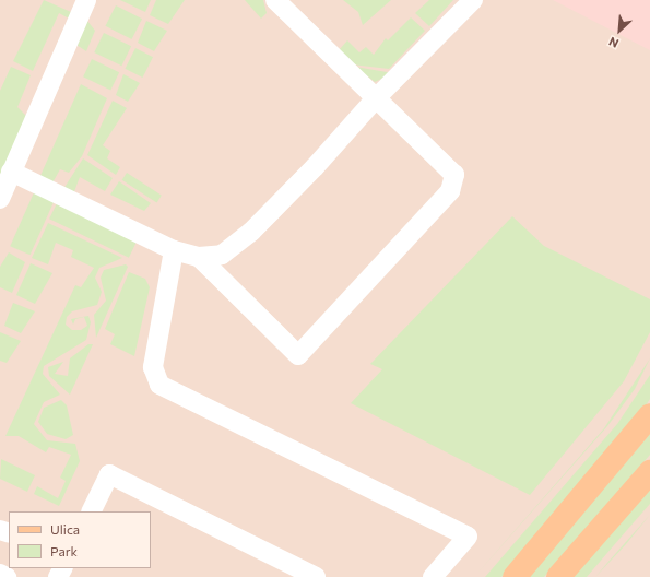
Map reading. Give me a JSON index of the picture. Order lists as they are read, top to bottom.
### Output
{
  "legend": ["Ulica", "Park"],
  "north": "bottom left"
}
